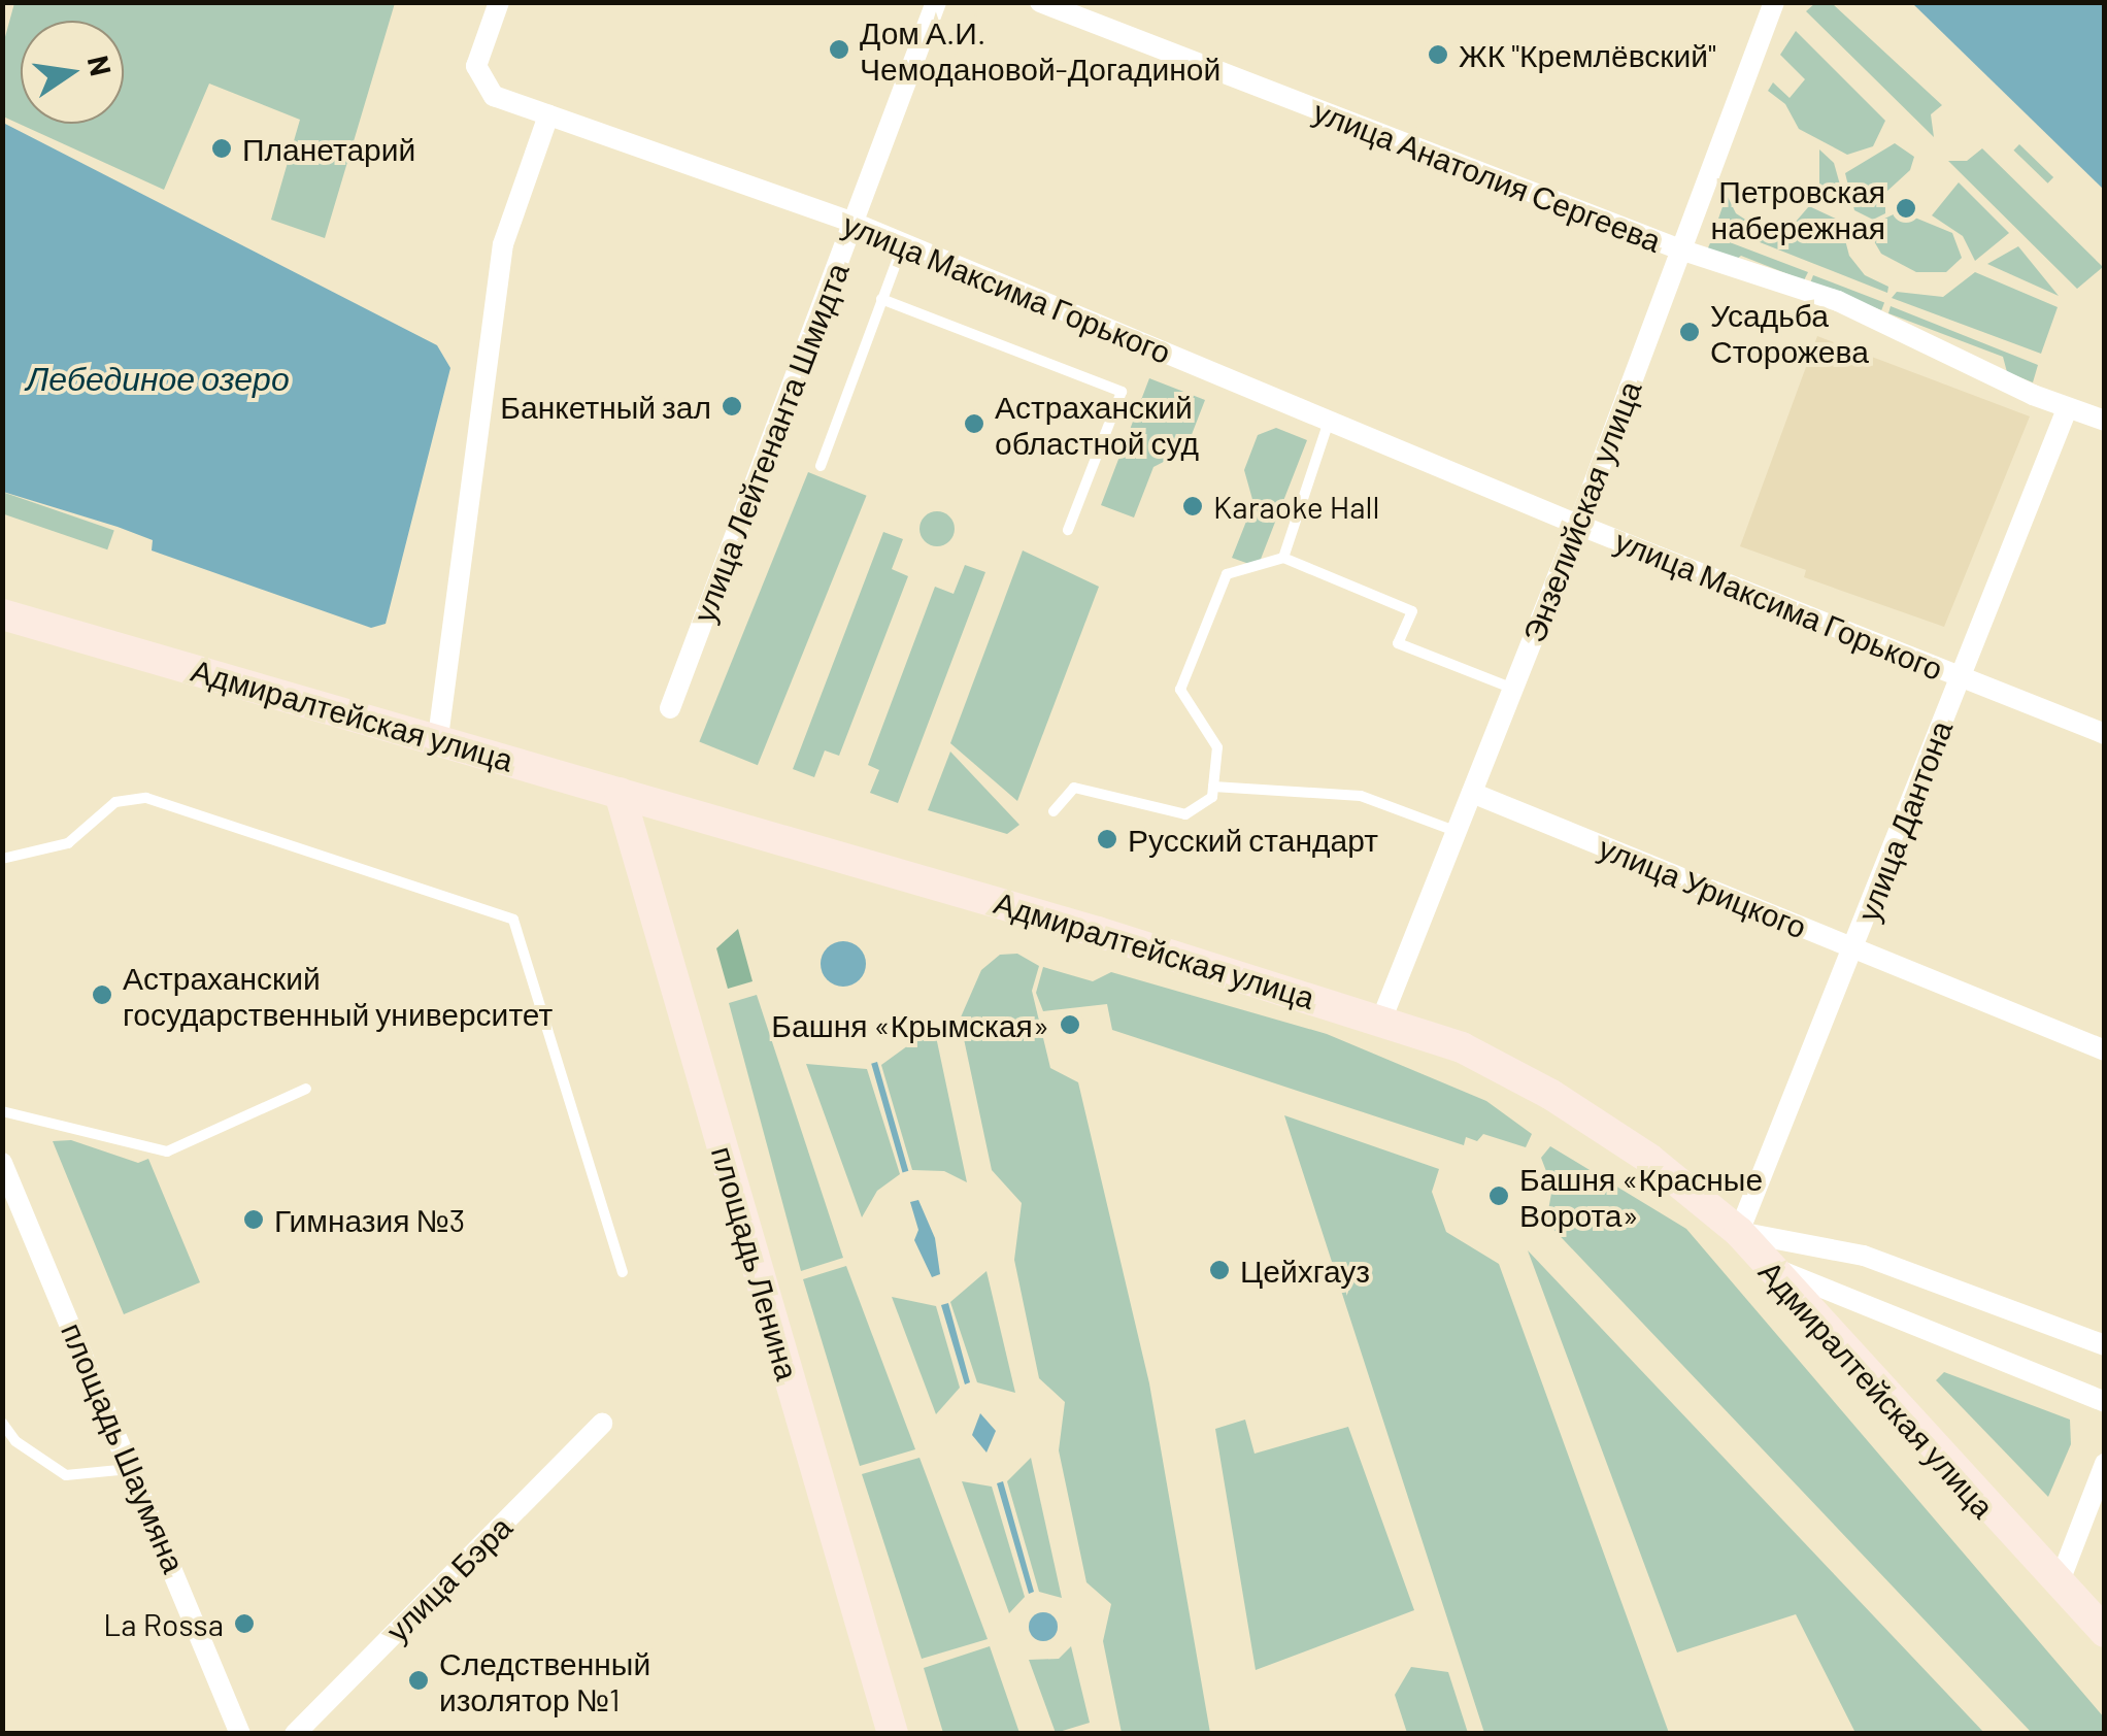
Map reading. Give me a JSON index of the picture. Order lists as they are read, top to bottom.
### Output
{
  "streets": {
    "main road": ["Адмиралтейская улица", "площадь Ленина"],
    "street": [
      "улица Анатолия Сергеева",
      "улица Максима Горького",
      "улица Лейтенанта Шмидта",
      "Энзелийская улица",
      "улица Дантона",
      "улица Урицкого",
      "площадь Шаумяна",
      "улица Бэра"
    ]
  },
  "crossings": [
    ["улица Анатолия Сергеева", "Энзелийская улица"],
    ["улица Анатолия Сергеева", "улица Дантона"],
    ["улица Максима Горького", "улица Лейтенанта Шмидта"],
    ["улица Максима Горького", "Энзелийская улица"],
    ["улица Максима Горького", "улица Дантона"],
    ["Энзелийская улица", "Адмиралтейская улица"],
    ["Энзелийская улица", "улица Урицкого"],
    ["Адмиралтейская улица", "улица Дантона"],
    ["Адмиралтейская улица", "площадь Ленина"],
    ["улица Дантона", "улица Урицкого"]
  ],
  "water": ["Лебединое озеро"],
  "places": [
    "Дом А.И. Чемодановой-Догадиной",
    "ЖК \"Кремлёвский\"",
    "Планетарий",
    "Петровская набережная",
    "Усадьба Сторожева",
    "Банкетный зал",
    "Астраханский областной суд",
    "Karaoke Hall",
    "Русский стандарт",
    "Астраханский государственный университет",
    "Башня «Крымская»",
    "Башня «Красные Ворота»",
    "Гимназия №3",
    "Цейхгауз",
    "La Rossa",
    "Следственный изолятор №1"
  ],
  "north": "right"
}
